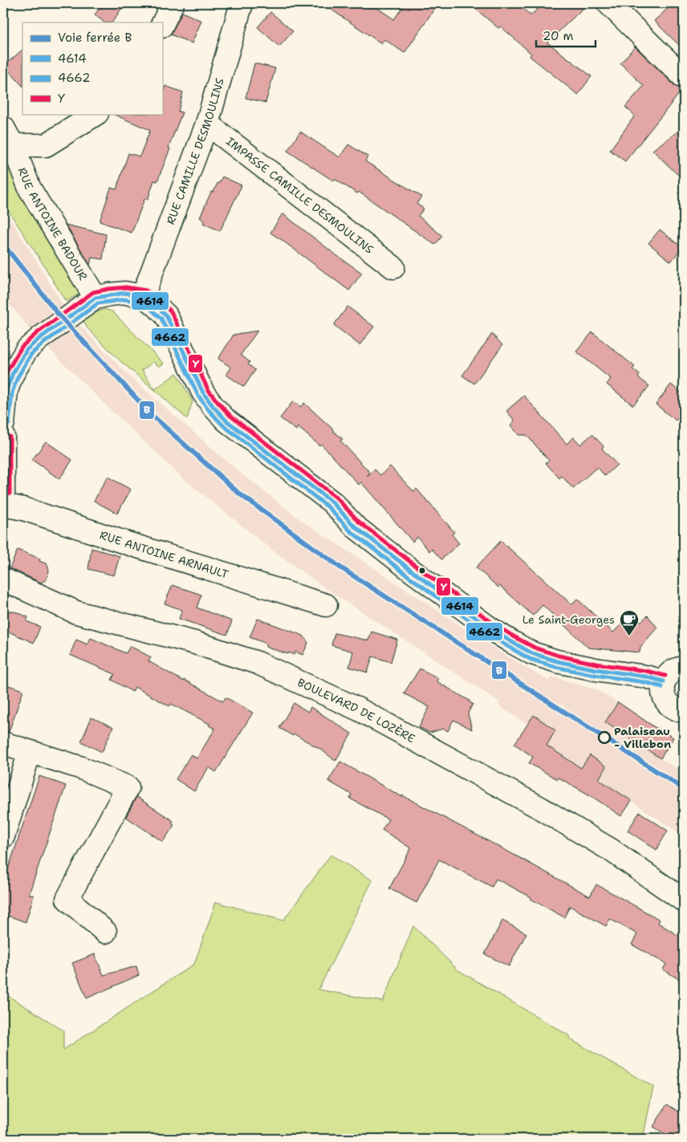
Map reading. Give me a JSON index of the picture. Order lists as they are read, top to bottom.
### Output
{
  "streets": {
    "street": [
      "RUE CAMILLE DESMOULINS",
      "IMPASSE CAMILLE DESMOULINS",
      "RUE ANTOINE BADOUR",
      "RUE ANTOINE ARNAULT",
      "BOULEVARD DE LOZÈRE"
    ]
  },
  "crossings": [
    ["RUE CAMILLE DESMOULINS", "IMPASSE CAMILLE DESMOULINS"]
  ],
  "places": {
    "cafe": ["Le Saint-Georges"],
    "other": ["Palaiseau - Villebon"]
  },
  "lines": [
    "rail line B",
    "transit line Y",
    "transit line 4614",
    "transit line 4662"
  ],
  "legend": [
    "Voie ferrée B",
    "4614",
    "4662",
    "Y"
  ],
  "scale_bar": "20 m"
}
